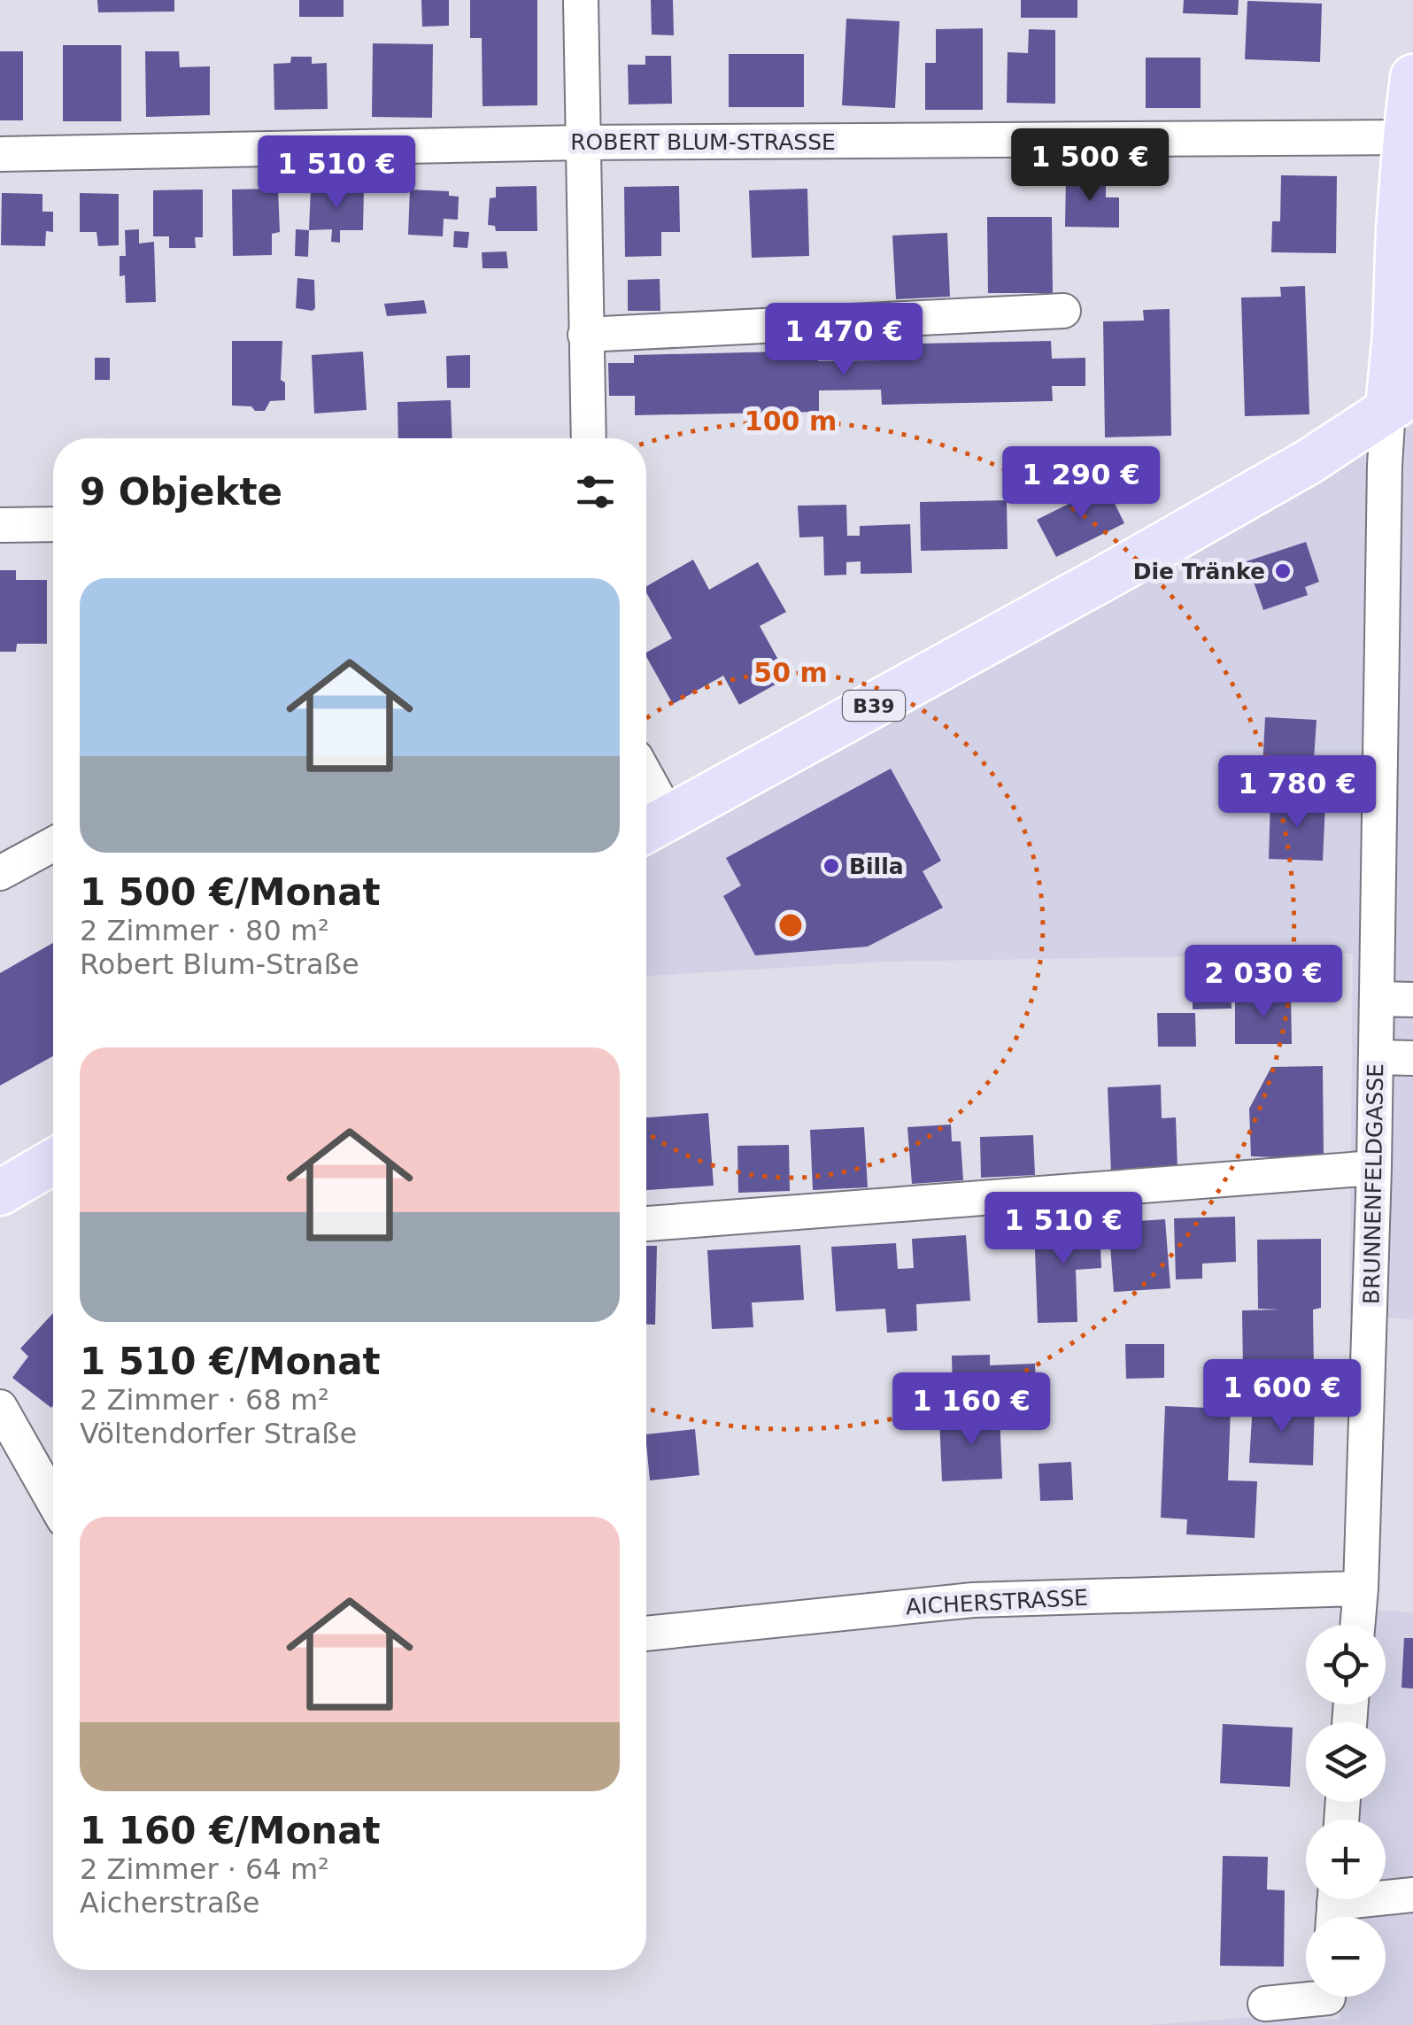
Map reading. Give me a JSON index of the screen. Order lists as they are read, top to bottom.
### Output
{
  "streets": {
    "main road": ["B39"],
    "street": ["ROBERT BLUM-STRASSE", "BRUNNENFELDGASSE", "AICHERSTRASSE"]
  },
  "crossings": [
    ["B39", "BRUNNENFELDGASSE"],
    ["BRUNNENFELDGASSE", "AICHERSTRASSE"]
  ],
  "places": ["Die Tränke", "Billa"],
  "page": {
    "price": [
      "1 500 €",
      "1 510 €",
      "1 470 €",
      "1 290 €",
      "1 780 €",
      "2 030 €",
      "1 510 €",
      "1 600 €",
      "1 160 €"
    ],
    "heading": "9 Objekte",
    "list": [
      {
        "name": "1 500 €/Monat",
        "note": "2 Zimmer · 80 m² · Robert Blum-Straße"
      },
      {
        "name": "1 510 €/Monat",
        "note": "2 Zimmer · 68 m² · Völtendorfer Straße"
      },
      {
        "name": "1 160 €/Monat",
        "note": "2 Zimmer · 64 m² · Aicherstraße"
      }
    ],
    "map_buttons": ["+", "−"]
  },
  "rings": ["100 m", "50 m"]
}
